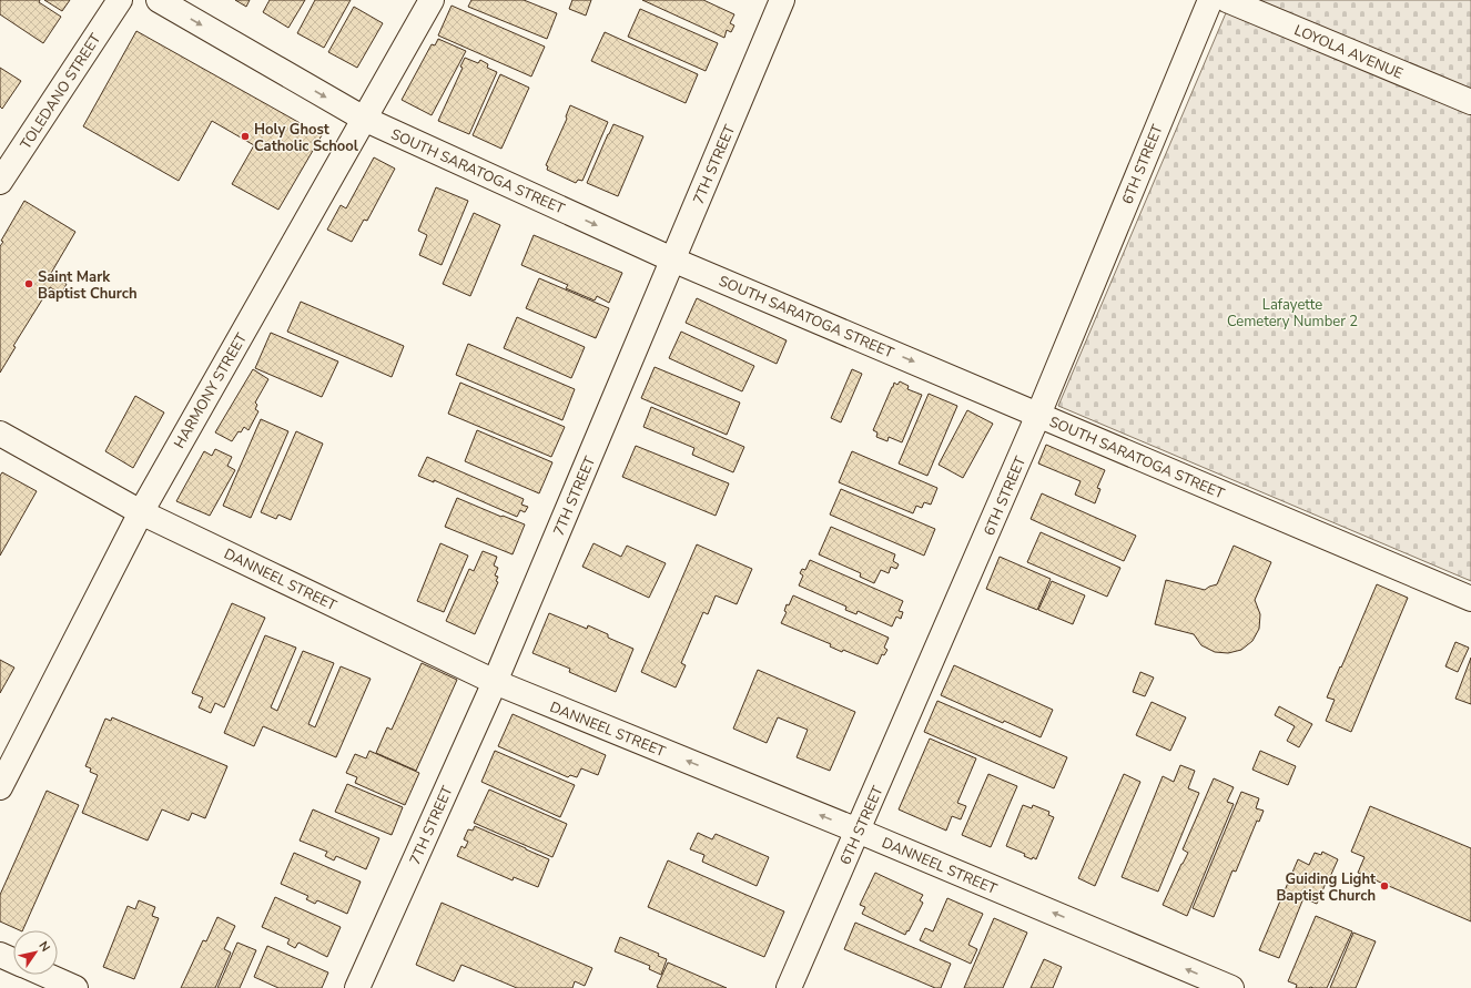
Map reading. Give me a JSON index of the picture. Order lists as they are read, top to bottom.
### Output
{
  "streets": {
    "street": [
      "LOYOLA AVENUE",
      "TOLEDANO STREET",
      "7TH STREET",
      "6TH STREET",
      "SOUTH SARATOGA STREET",
      "HARMONY STREET",
      "DANNEEL STREET"
    ]
  },
  "crossings": [
    ["7TH STREET", "SOUTH SARATOGA STREET"],
    ["7TH STREET", "DANNEEL STREET"],
    ["6TH STREET", "SOUTH SARATOGA STREET"],
    ["6TH STREET", "DANNEEL STREET"],
    ["SOUTH SARATOGA STREET", "HARMONY STREET"],
    ["HARMONY STREET", "DANNEEL STREET"]
  ],
  "one_way": ["SOUTH SARATOGA STREET", "DANNEEL STREET"],
  "parks": ["Lafayette Cemetery Number 2"],
  "places": ["Holy Ghost Catholic School", "Saint Mark Baptist Church", "Guiding Light Baptist Church"],
  "north": "top right"
}
